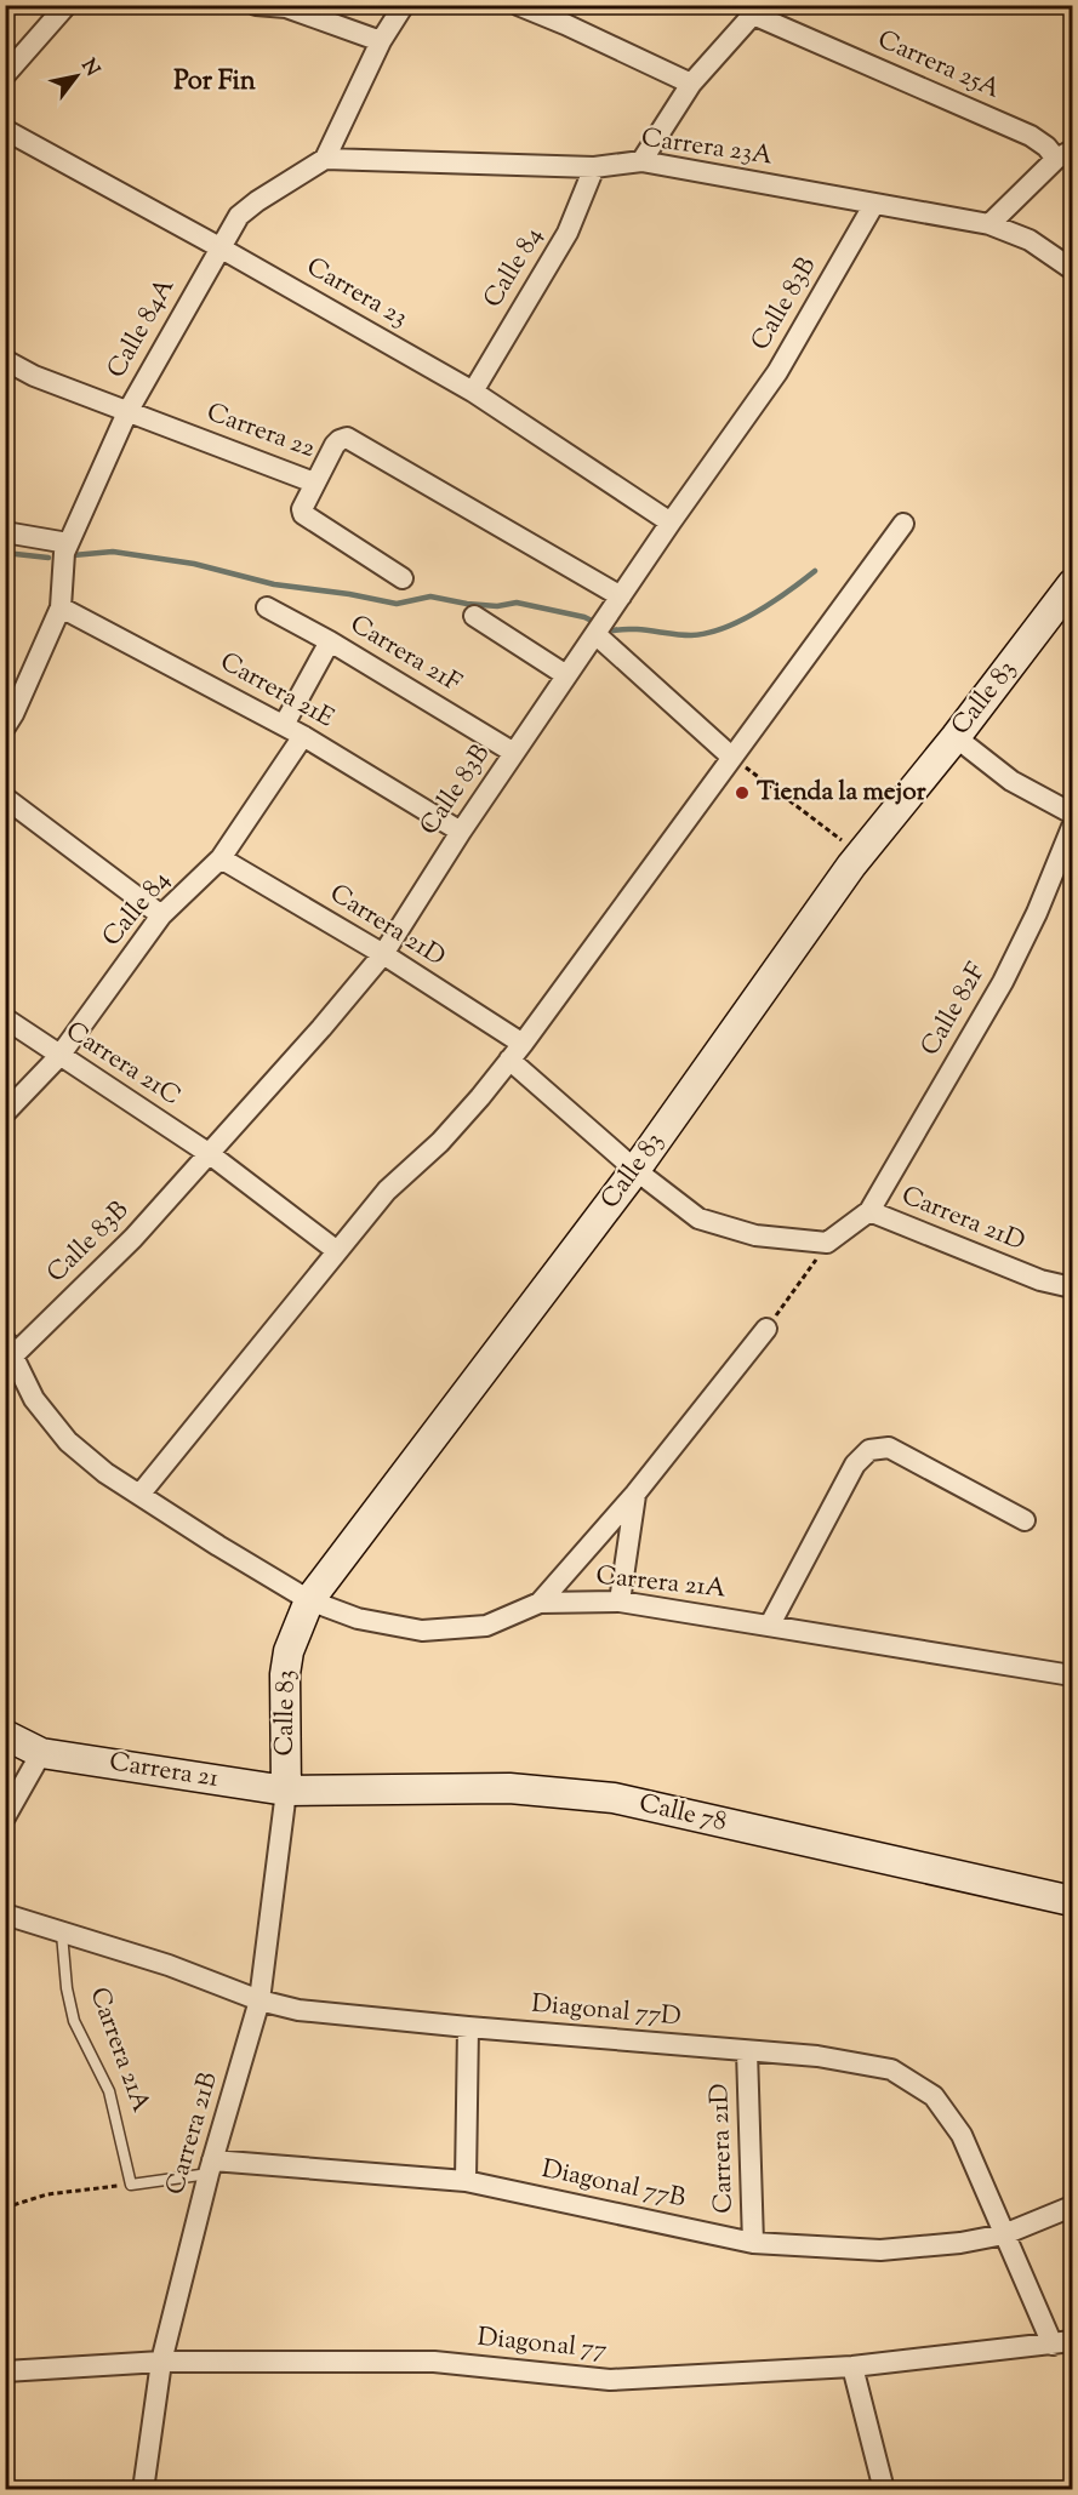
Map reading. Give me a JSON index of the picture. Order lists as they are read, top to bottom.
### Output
{
  "streets": {
    "street": [
      "Carrera 25A",
      "Carrera 23A",
      "Calle 84",
      "Carrera 23",
      "Calle 83B",
      "Calle 84A",
      "Carrera 22",
      "Carrera 21F",
      "Carrera 21E",
      "Calle 83",
      "Carrera 21D",
      "Calle 82F",
      "Carrera 21C",
      "Carrera 21A",
      "Carrera 21",
      "Calle 78",
      "Diagonal 77D",
      "Carrera 21B",
      "Diagonal 77B",
      "Diagonal 77"
    ]
  },
  "crossings": [
    ["Carrera 23A", "Calle 84"],
    ["Carrera 23A", "Calle 83B"],
    ["Carrera 23A", "Calle 84A"],
    ["Calle 84", "Carrera 23"],
    ["Calle 84", "Carrera 21E"],
    ["Calle 84", "Carrera 21D"],
    ["Calle 84", "Carrera 21C"],
    ["Carrera 23", "Calle 83B"],
    ["Carrera 23", "Calle 84A"],
    ["Calle 83B", "Carrera 22"],
    ["Calle 83B", "Carrera 21F"],
    ["Calle 83B", "Carrera 21E"],
    ["Calle 83B", "Carrera 21D"],
    ["Calle 83B", "Carrera 21C"],
    ["Calle 83B", "Carrera 21A"],
    ["Calle 84A", "Carrera 22"],
    ["Calle 84A", "Carrera 21E"],
    ["Calle 83", "Carrera 21D"],
    ["Calle 83", "Carrera 21A"],
    ["Calle 83", "Carrera 21"],
    ["Calle 83", "Calle 78"],
    ["Calle 83", "Carrera 21B"],
    ["Carrera 21D", "Calle 82F"],
    ["Carrera 21D", "Diagonal 77D"],
    ["Carrera 21D", "Diagonal 77B"],
    ["Carrera 21A", "Diagonal 77D"],
    ["Carrera 21A", "Diagonal 77B"],
    ["Carrera 21", "Calle 78"],
    ["Carrera 21", "Carrera 21B"],
    ["Calle 78", "Carrera 21B"],
    ["Diagonal 77D", "Carrera 21B"],
    ["Diagonal 77D", "Diagonal 77B"],
    ["Diagonal 77D", "Diagonal 77"],
    ["Carrera 21B", "Diagonal 77B"],
    ["Carrera 21B", "Diagonal 77"]
  ],
  "districts": ["Por Fin"],
  "places": ["Tienda la mejor"],
  "north": "top right"
}
